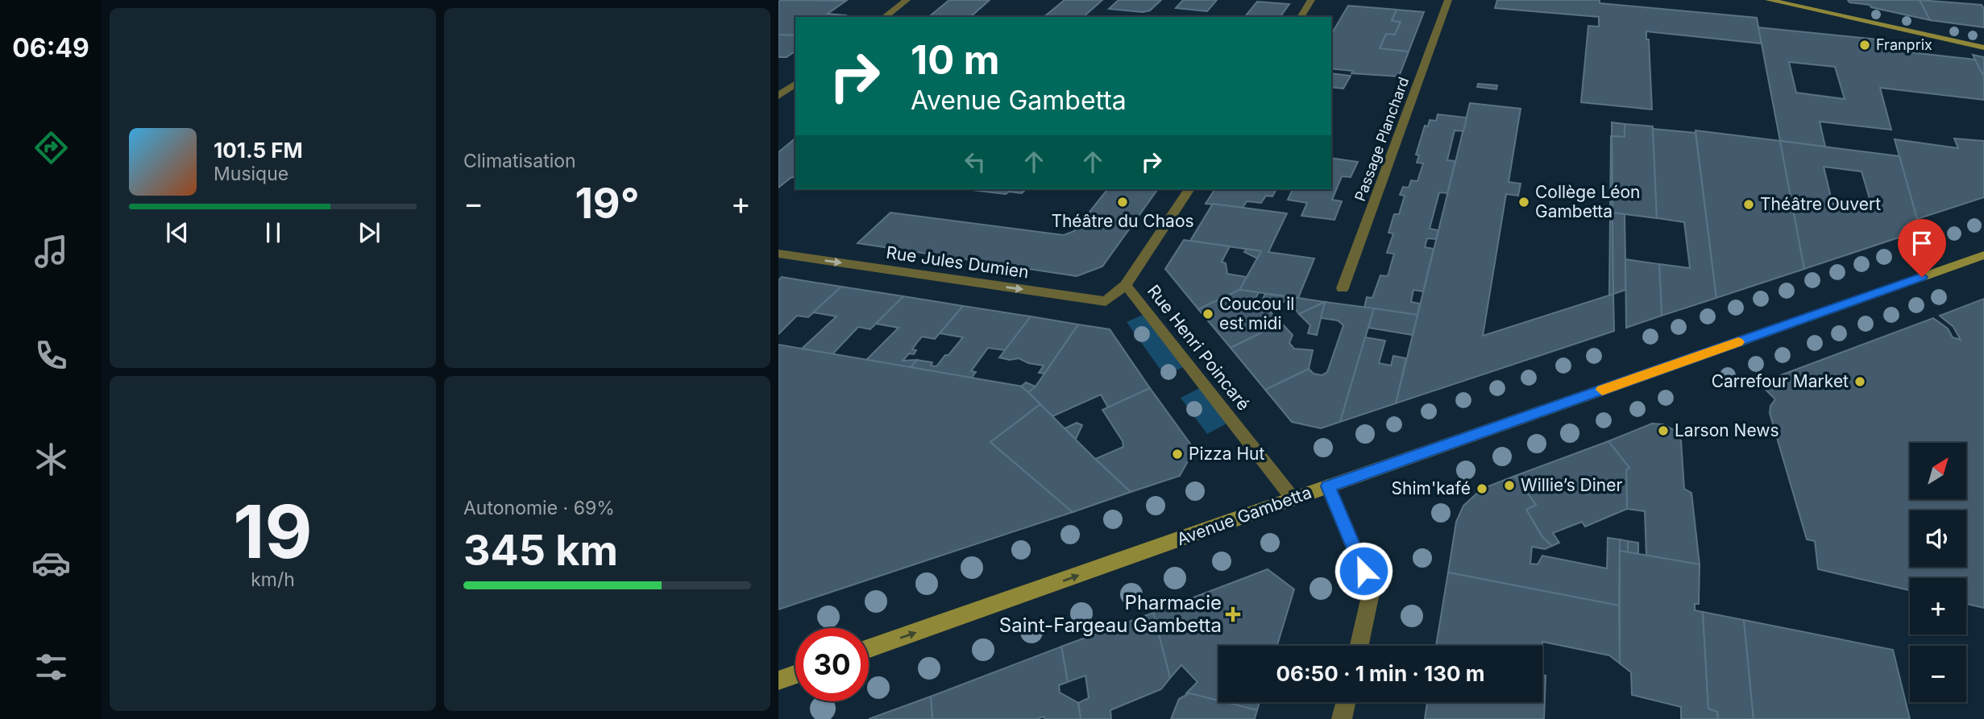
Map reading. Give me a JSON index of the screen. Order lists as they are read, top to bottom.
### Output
{
  "streets": {
    "main road": ["Avenue Gambetta"],
    "street": ["Passage Planchard", "Rue Jules Dumien", "Rue Henri Poincaré"]
  },
  "crossings": [
    ["Rue Jules Dumien", "Rue Henri Poincaré"],
    ["Rue Henri Poincaré", "Avenue Gambetta"]
  ],
  "one_way": ["Rue Jules Dumien", "Avenue Gambetta"],
  "places": {
    "other": [
      "Franprix",
      "Théâtre du Chaos",
      "Collège Léon Gambetta",
      "Théâtre Ouvert",
      "Coucou il est midi",
      "Carrefour Market",
      "Larson News",
      "Pizza Hut",
      "Willie’s Diner",
      "Shim'kafé"
    ],
    "health": ["Pharmacie Saint-Fargeau Gambetta"]
  },
  "north": "top right",
  "page": {
    "tabs": "06:49",
    "tile": [
      "Climatisation",
      ["19", "km/h"],
      ["Autonomie · 69%", "345 km"]
    ],
    "turn": ["10 m", "Avenue Gambetta"],
    "song": ["101.5 FM", "Musique"],
    "heat": ["−", "19°", "+"],
    "map_buttons": ["+", "−"],
    "limit": "30",
    "trip": "06:50 · 1 min · 130 m"
  }
}
